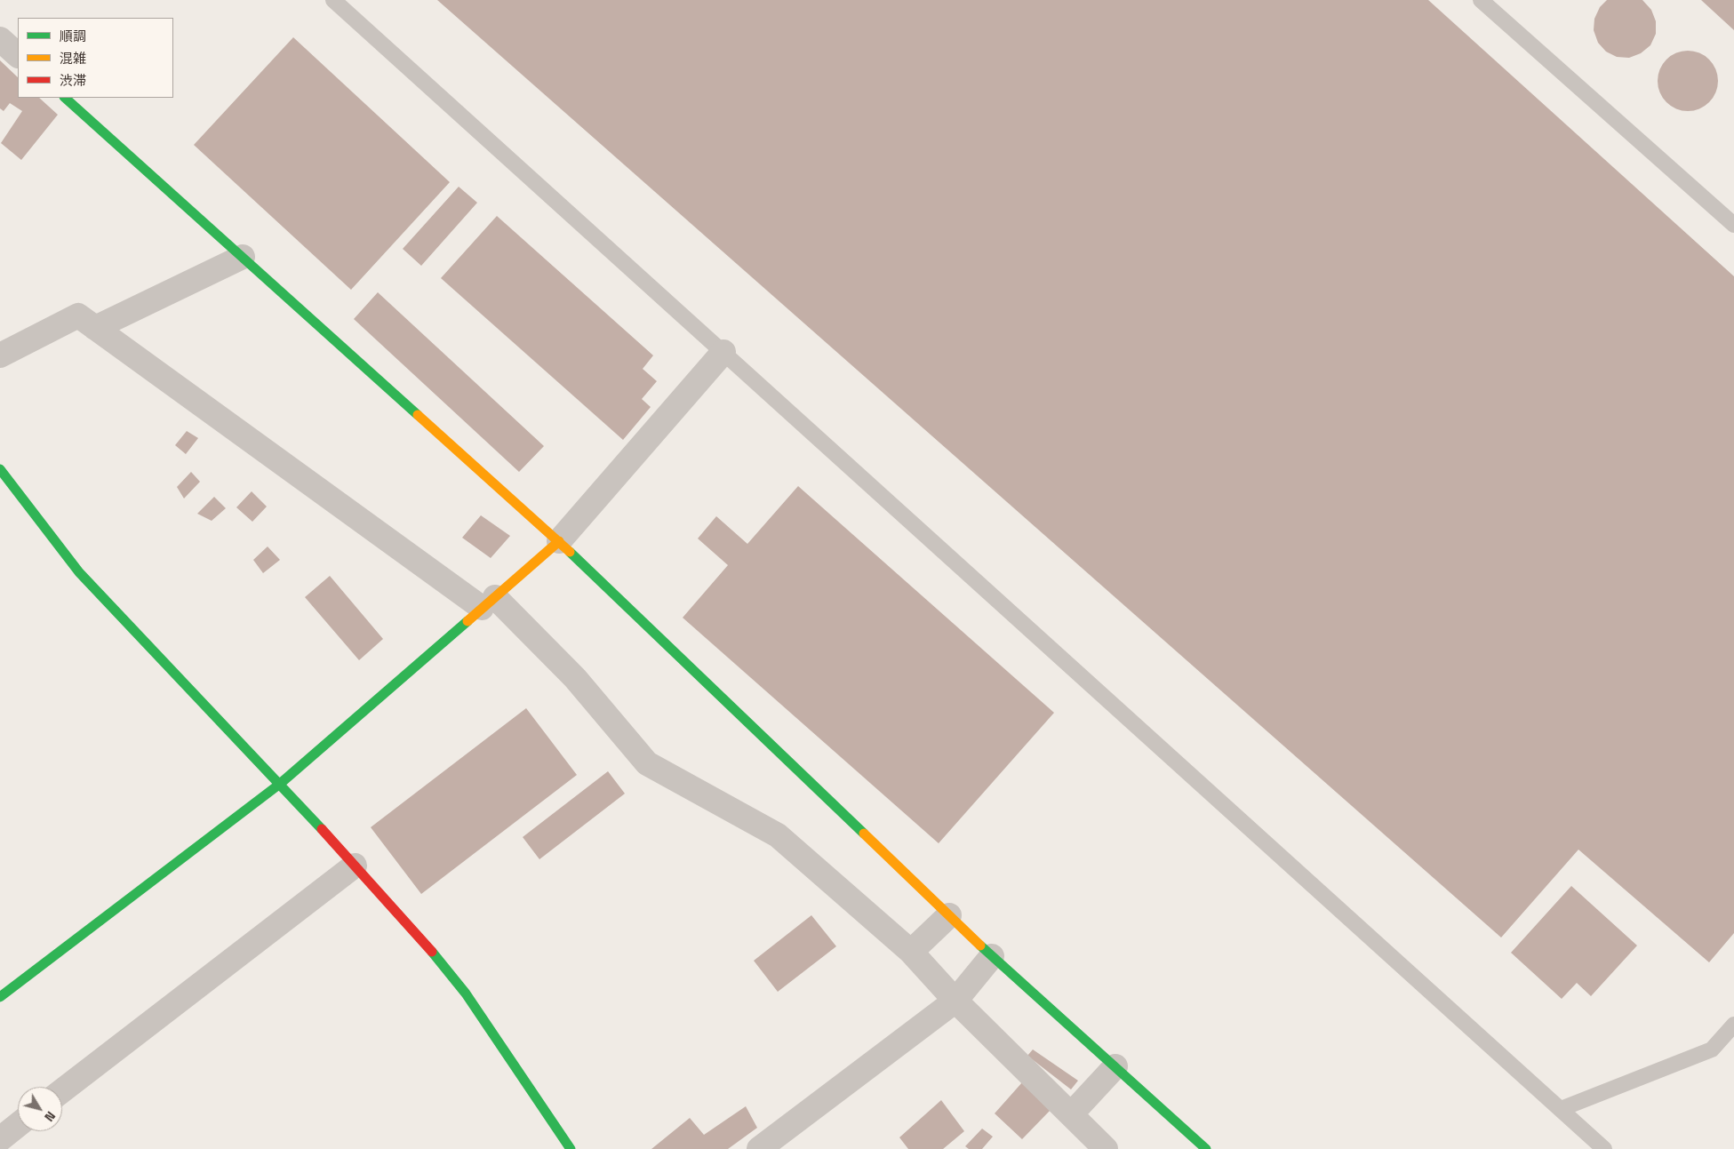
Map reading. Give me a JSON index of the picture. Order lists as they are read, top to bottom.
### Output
{
  "legend": ["順調", "混雑", "渋滞"],
  "north": "bottom right"
}
